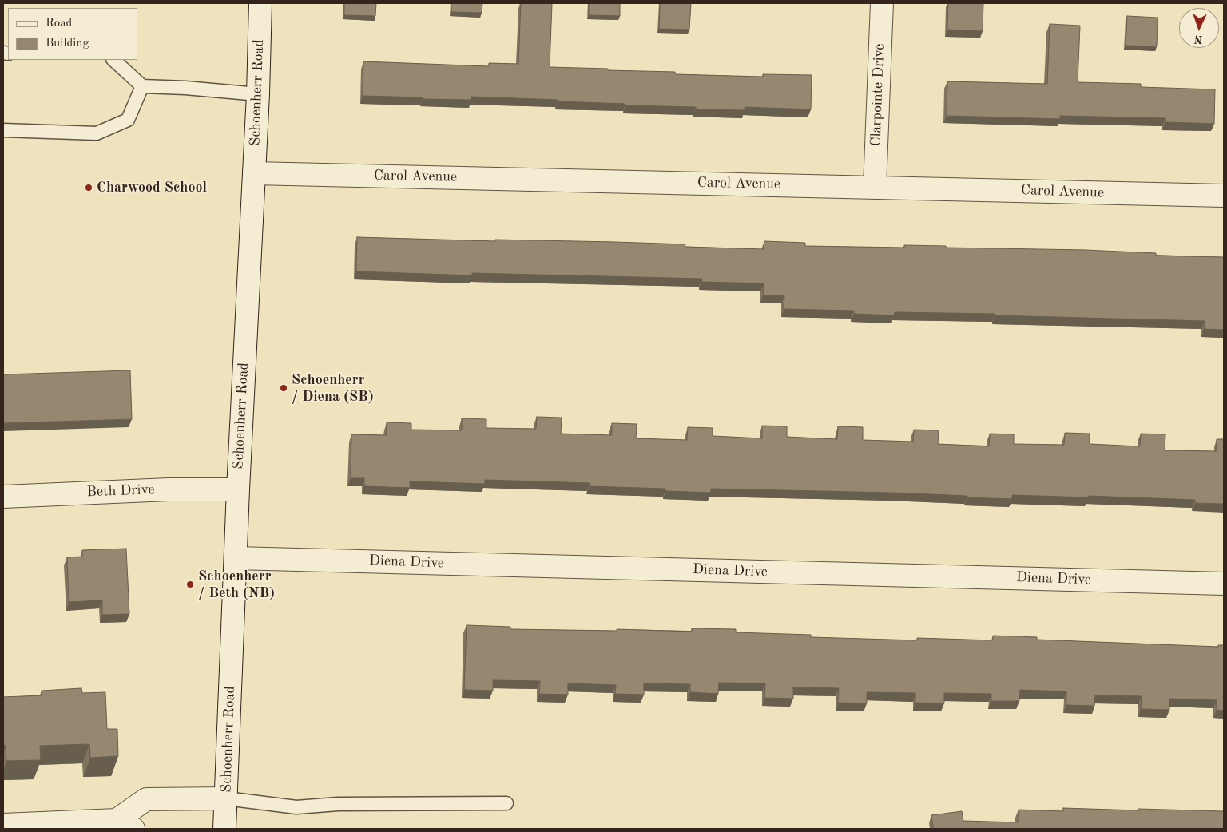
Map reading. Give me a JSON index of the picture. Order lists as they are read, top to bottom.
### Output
{
  "streets": {
    "street": [
      "Schoenherr Road",
      "Clarpointe Drive",
      "Carol Avenue",
      "Beth Drive",
      "Diena Drive"
    ]
  },
  "crossings": [
    ["Schoenherr Road", "Carol Avenue"],
    ["Schoenherr Road", "Beth Drive"],
    ["Schoenherr Road", "Diena Drive"],
    ["Clarpointe Drive", "Carol Avenue"]
  ],
  "places": ["Charwood School", "Schoenherr / Diena (SB)", "Schoenherr / Beth (NB)"],
  "legend": ["Road", "Building"],
  "north": "bottom"
}
